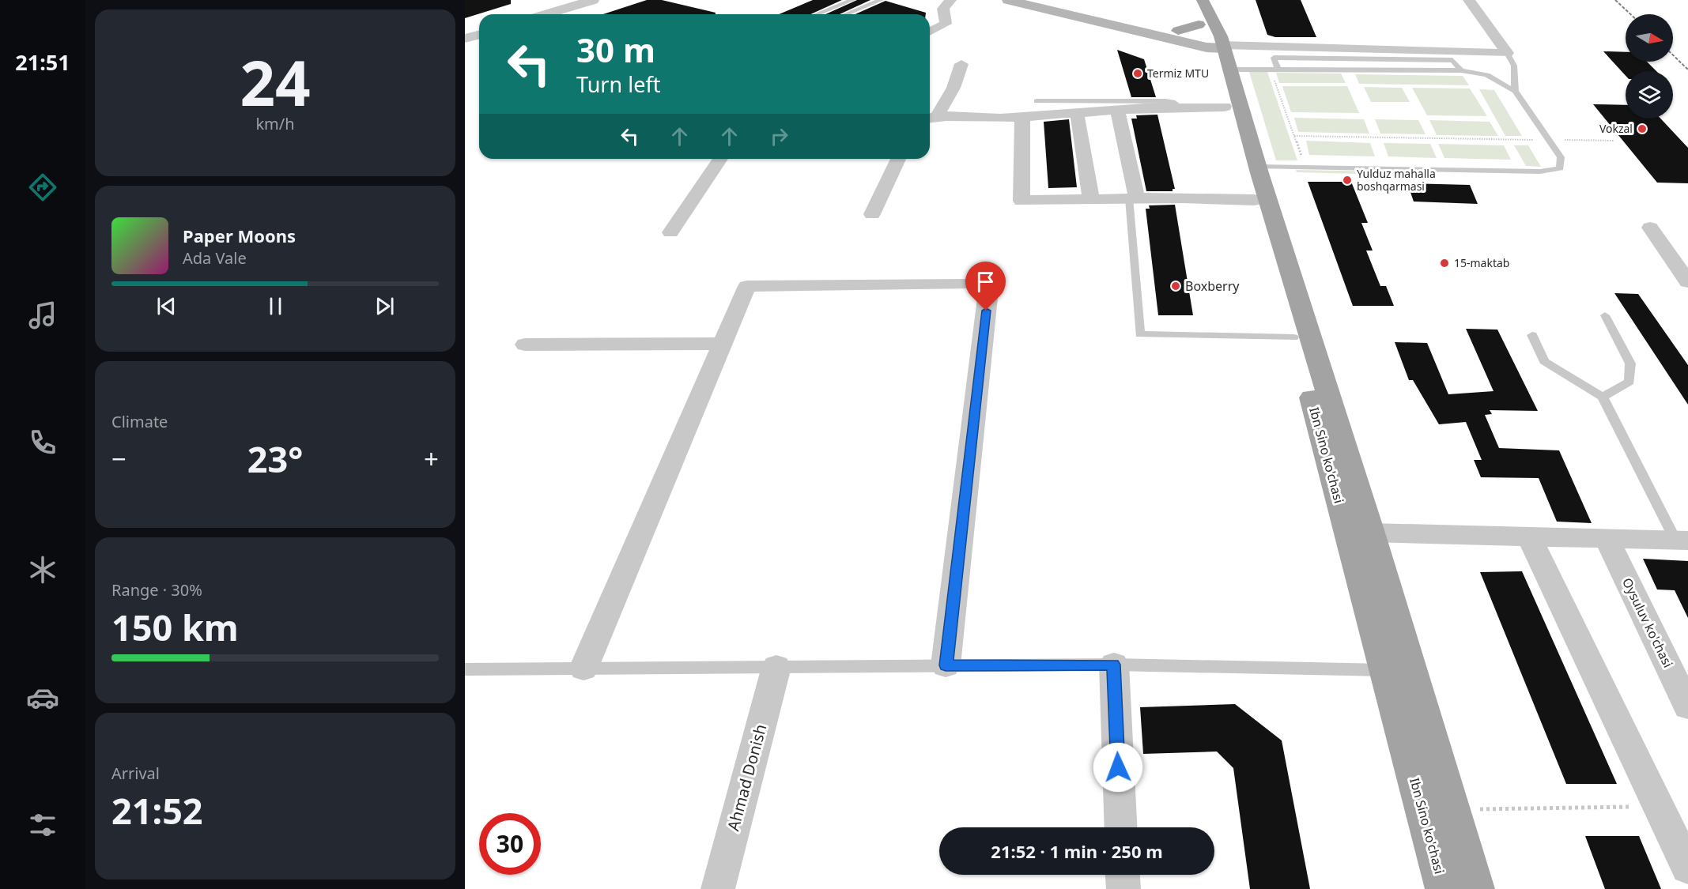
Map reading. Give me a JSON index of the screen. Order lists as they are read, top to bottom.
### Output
{
  "streets": {
    "main road": ["Ibn Sino ko'chasi"],
    "street": ["Oysuluv ko'chasi", "Ahmad Donish"]
  },
  "places": [
    "Termiz MTU",
    "Vokzal",
    "Yulduz mahalla boshqarmasi",
    "15-maktab",
    "Boxberry"
  ],
  "north": "right",
  "page": {
    "tabs": "21:51",
    "tile": [
      ["24", "km/h"],
      "Climate",
      ["Range · 30%", "150 km"],
      ["Arrival", "21:52"]
    ],
    "turn": ["30 m", "Turn left"],
    "song": ["Paper Moons", "Ada Vale"],
    "heat": ["−", "23°", "+"],
    "limit": "30",
    "trip": "21:52 · 1 min · 250 m"
  }
}
